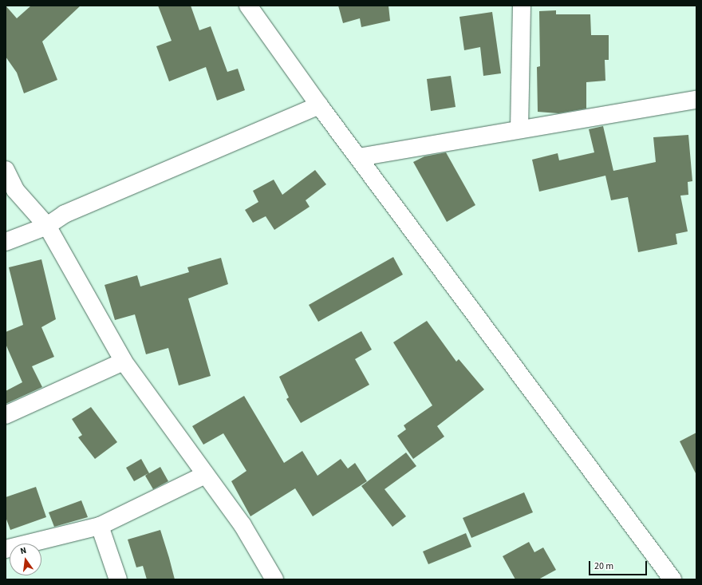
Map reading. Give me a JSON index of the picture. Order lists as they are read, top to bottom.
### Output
{
  "scale_bar": "20 m",
  "north": "top"
}
